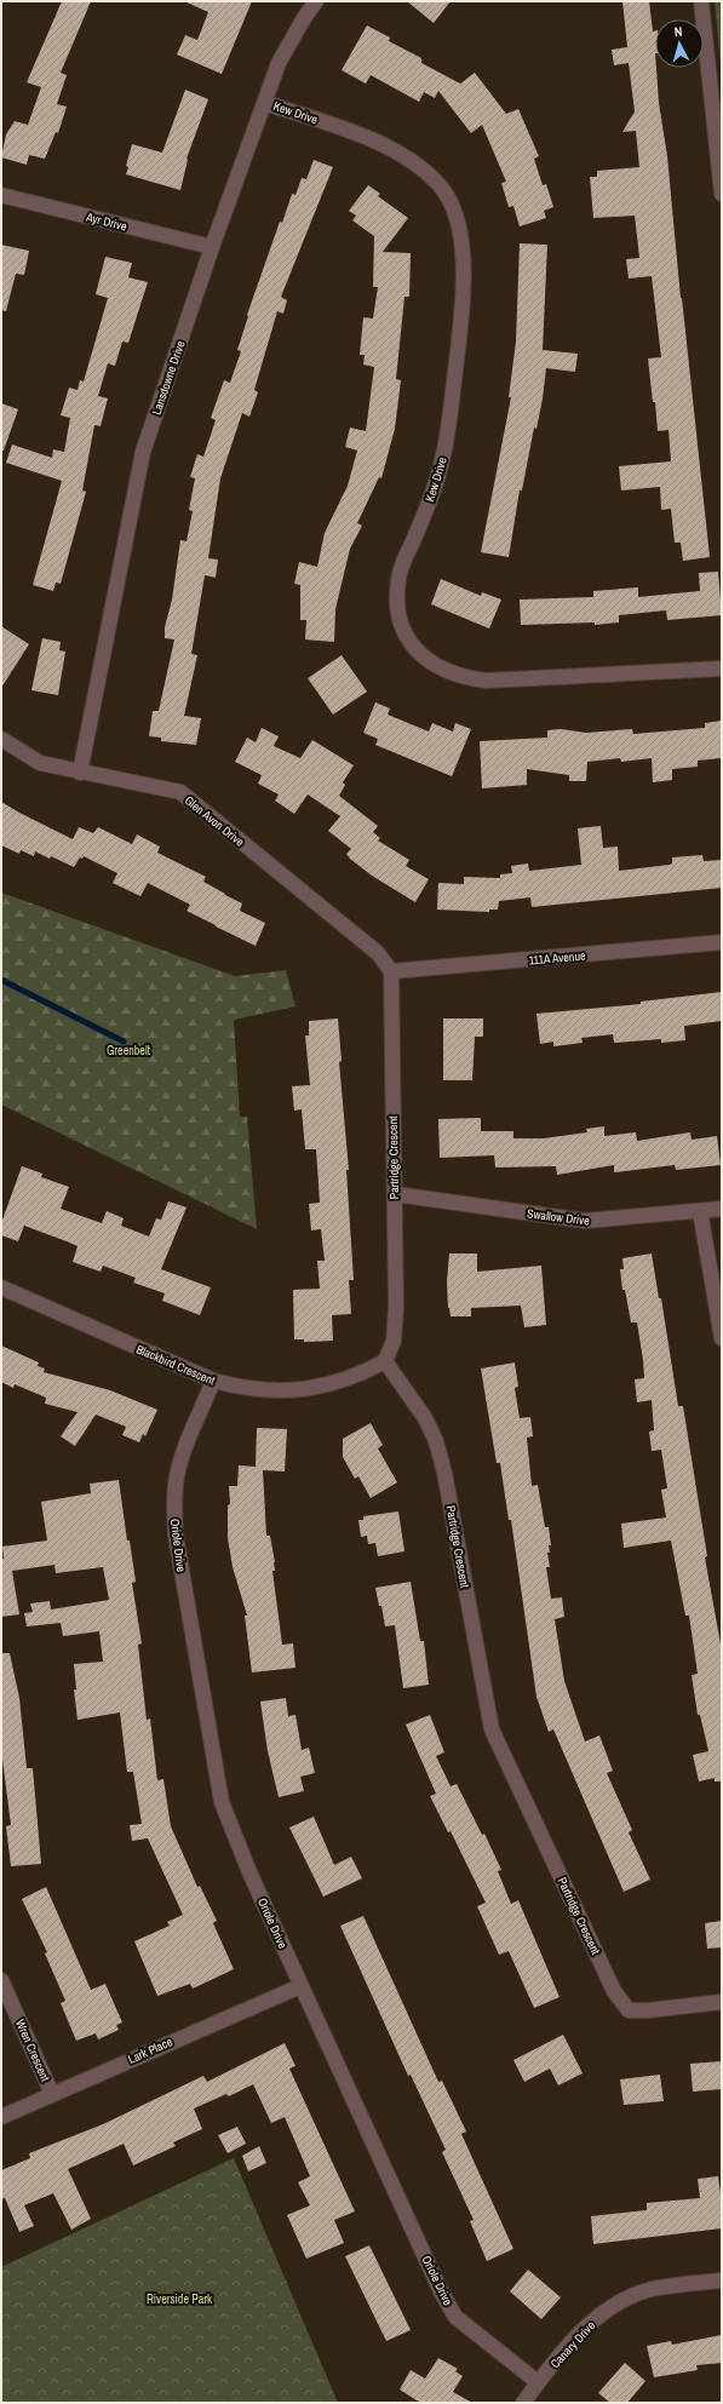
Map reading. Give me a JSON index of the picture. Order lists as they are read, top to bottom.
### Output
{
  "streets": {
    "street": [
      "Kew Drive",
      "Ayr Drive",
      "Lansdowne Drive",
      "Glen Avon Drive",
      "111A Avenue",
      "Partridge Crescent",
      "Swallow Drive",
      "Blackbird Crescent",
      "Oriole Drive",
      "Wren Crescent",
      "Lark Place",
      "Canary Drive"
    ]
  },
  "crossings": [
    ["Kew Drive", "Lansdowne Drive"],
    ["Ayr Drive", "Lansdowne Drive"],
    ["Lansdowne Drive", "Glen Avon Drive"],
    ["Glen Avon Drive", "111A Avenue"],
    ["Glen Avon Drive", "Partridge Crescent"],
    ["111A Avenue", "Partridge Crescent"],
    ["Partridge Crescent", "Swallow Drive"],
    ["Partridge Crescent", "Blackbird Crescent"],
    ["Blackbird Crescent", "Oriole Drive"],
    ["Oriole Drive", "Lark Place"],
    ["Oriole Drive", "Canary Drive"],
    ["Wren Crescent", "Lark Place"]
  ],
  "parks": ["Greenbelt", "Riverside Park"],
  "north": "top"
}
